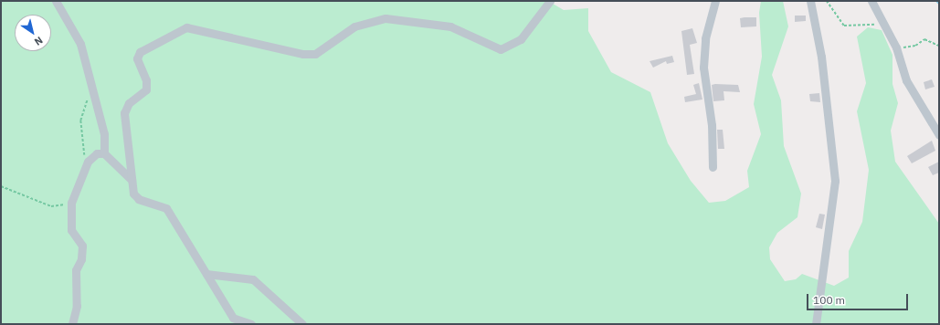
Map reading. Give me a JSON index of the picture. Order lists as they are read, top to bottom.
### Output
{
  "scale_bar": "100 m",
  "north": "bottom right"
}
